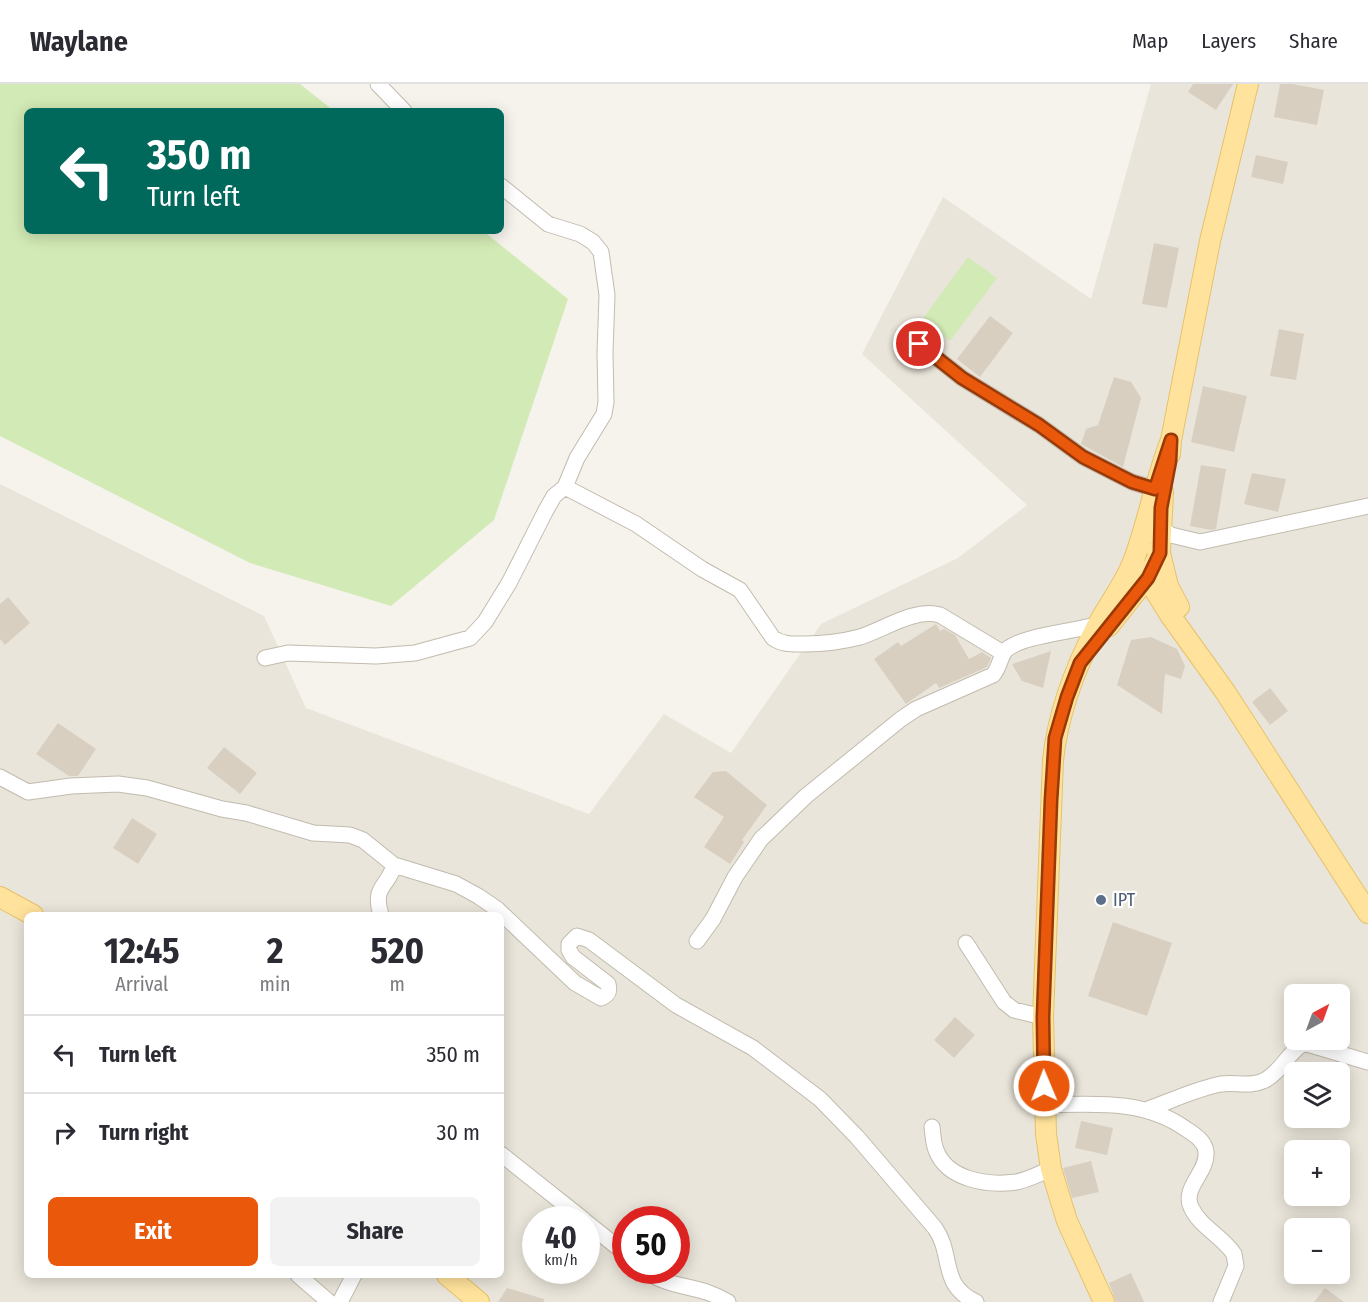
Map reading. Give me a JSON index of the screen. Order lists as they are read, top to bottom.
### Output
{
  "places": ["IPT"],
  "north": "top right",
  "page": {
    "header": "Waylane",
    "nav": ["Map", "Layers", "Share"],
    "turn": ["350 m", "Turn left"],
    "eta": [
      "12:45",
      "Arrival",
      "2",
      "min",
      "520",
      "m"
    ],
    "map_buttons": ["+", "−"],
    "list": [
      {
        "name": "Turn left",
        "value": "350 m"
      },
      {
        "name": "Turn right",
        "value": "30 m"
      }
    ],
    "buttons": ["Exit", "Share"],
    "speed": "40 km/h",
    "limit": "50"
  }
}
